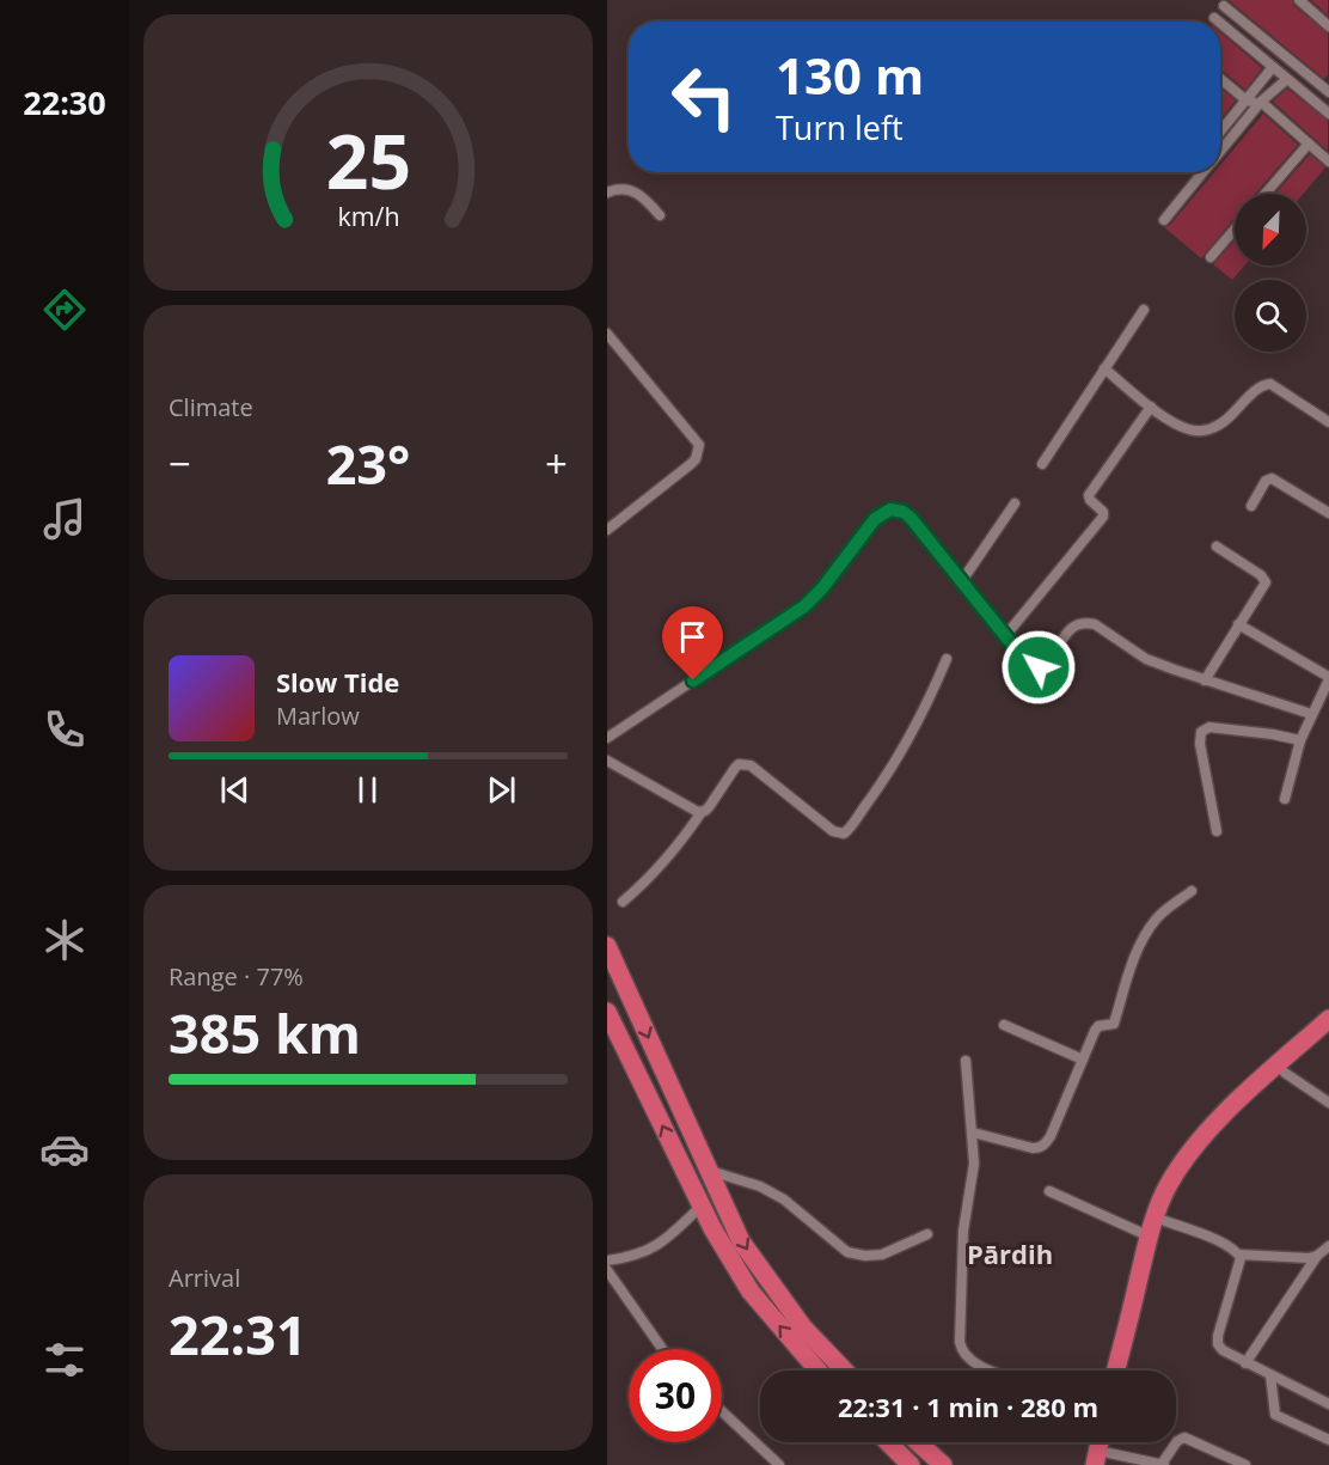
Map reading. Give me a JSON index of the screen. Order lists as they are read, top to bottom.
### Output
{
  "districts": ["Pārdih"],
  "north": "bottom left",
  "page": {
    "tabs": "22:30",
    "turn": ["130 m", "Turn left"],
    "tile": [
      "Climate",
      ["Range · 77%", "385 km"],
      ["Arrival", "22:31"]
    ],
    "heat": ["−", "23°", "+"],
    "song": ["Slow Tide", "Marlow"],
    "limit": "30",
    "trip": "22:31 · 1 min · 280 m",
    "gauge": ["25", "km/h"]
  }
}
